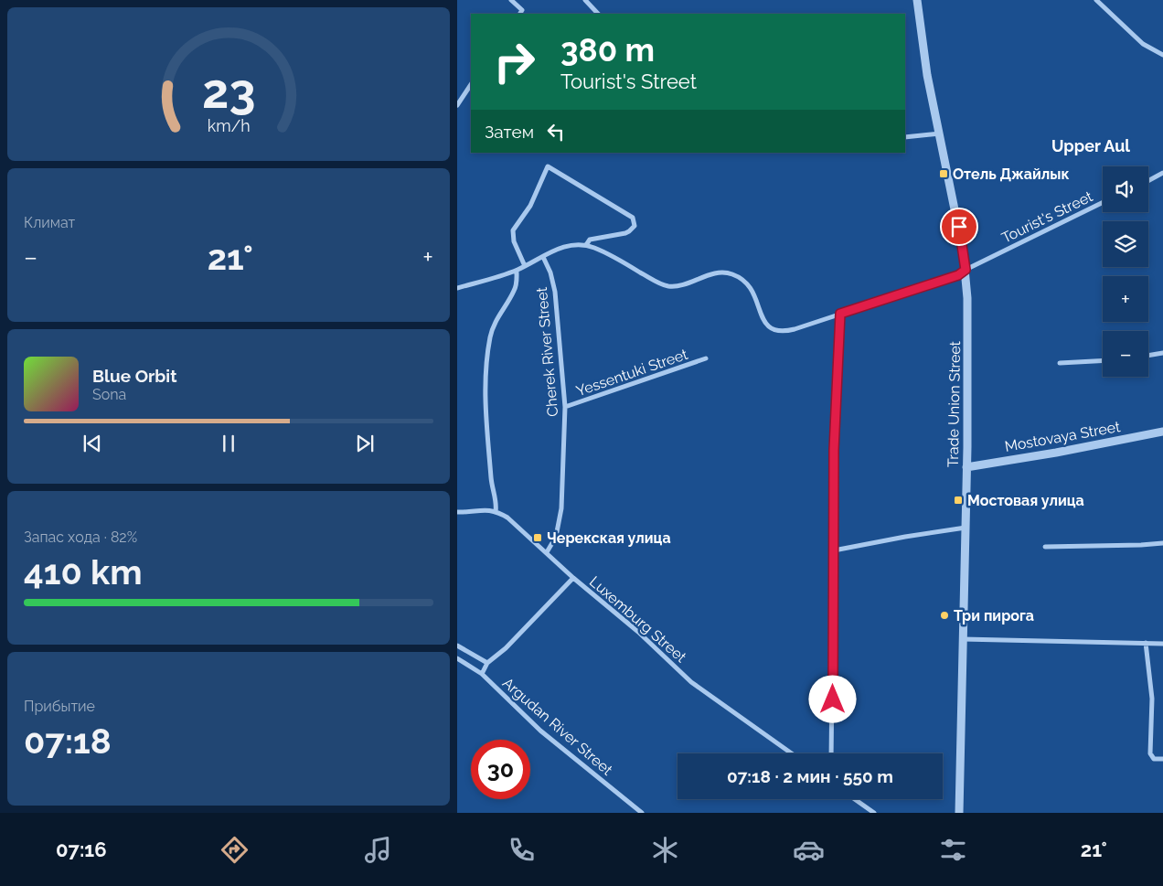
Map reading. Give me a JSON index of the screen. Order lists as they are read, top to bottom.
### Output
{
  "streets": {
    "street": [
      "Tourist's Street",
      "Cherek River Street",
      "Yessentuki Street",
      "Trade Union Street",
      "Mostovaya Street",
      "Luxemburg Street",
      "Argudan River Street"
    ]
  },
  "crossings": [
    ["Tourist's Street", "Trade Union Street"],
    ["Cherek River Street", "Yessentuki Street"],
    ["Cherek River Street", "Luxemburg Street"],
    ["Trade Union Street", "Mostovaya Street"]
  ],
  "districts": ["Upper Aul"],
  "places": {
    "transit": ["Отель Джайлык", "Мостовая улица", "Черекская улица"],
    "other": ["Три пирога"]
  },
  "page": {
    "turn": ["380 m", "Tourist's Street"],
    "then": "Затем",
    "map_buttons": ["+", "−"],
    "tile": [
      "Климат",
      ["Запас хода · 82%", "410 km"],
      ["Прибытие", "07:18"]
    ],
    "heat": ["−", "21°", "+"],
    "song": ["Blue Orbit", "Sona"],
    "limit": "30",
    "trip": "07:18 · 2 мин · 550 m",
    "tabs": ["07:16", "21°"],
    "gauge": ["23", "km/h"]
  }
}
